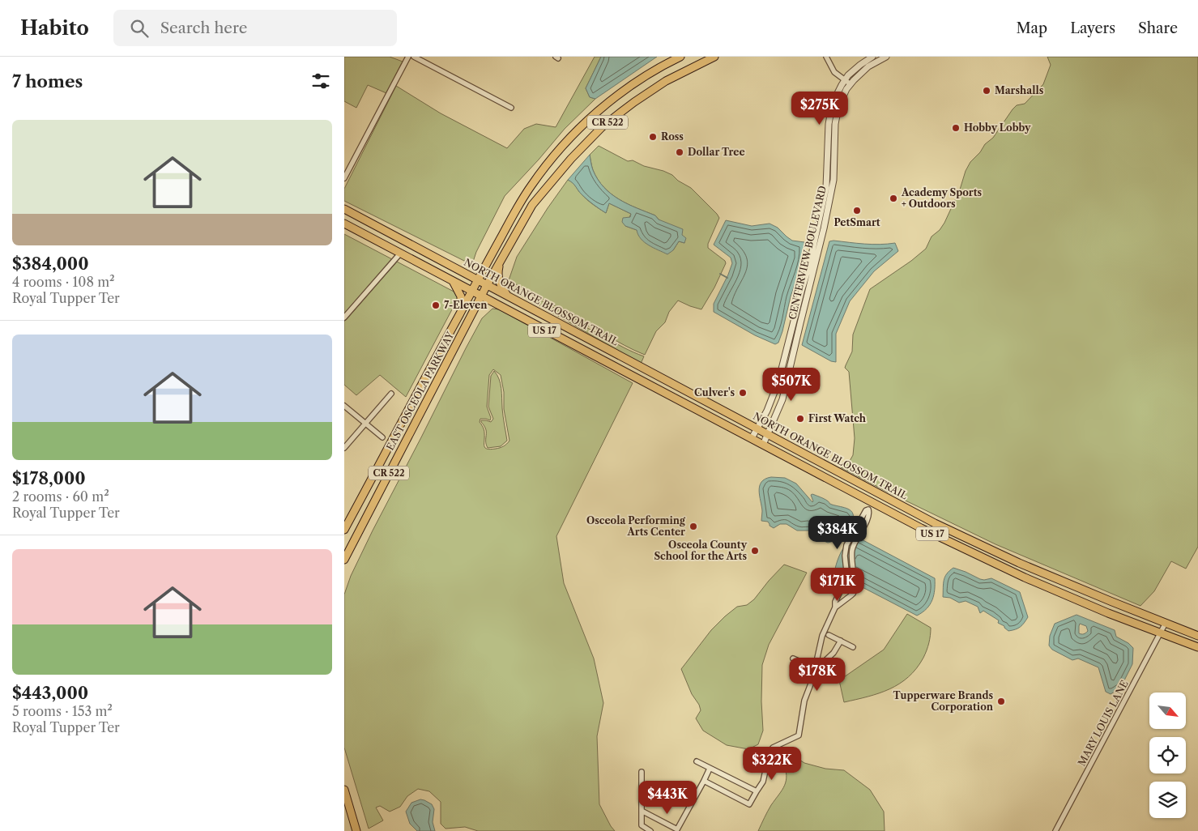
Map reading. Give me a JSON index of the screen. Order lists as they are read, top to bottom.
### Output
{
  "streets": {
    "main road": [
      "CR 522",
      "NORTH ORANGE BLOSSOM TRAIL",
      "US 17",
      "EAST OSCEOLA PARKWAY"
    ],
    "street": ["CENTERVIEW BOULEVARD", "MARY LOUIS LANE"]
  },
  "crossings": [
    ["CR 522", "NORTH ORANGE BLOSSOM TRAIL"],
    ["CR 522", "US 17"],
    ["CR 522", "EAST OSCEOLA PARKWAY"],
    ["CENTERVIEW BOULEVARD", "NORTH ORANGE BLOSSOM TRAIL"],
    ["CENTERVIEW BOULEVARD", "US 17"],
    ["NORTH ORANGE BLOSSOM TRAIL", "US 17"],
    ["NORTH ORANGE BLOSSOM TRAIL", "MARY LOUIS LANE"],
    ["US 17", "EAST OSCEOLA PARKWAY"],
    ["US 17", "MARY LOUIS LANE"]
  ],
  "places": [
    "Marshalls",
    "Hobby Lobby",
    "Ross",
    "Dollar Tree",
    "Academy Sports + Outdoors",
    "PetSmart",
    "7-Eleven",
    "Culver's",
    "First Watch",
    "Osceola Performing Arts Center",
    "Osceola County School for the Arts",
    "Tupperware Brands Corporation"
  ],
  "north": "bottom right",
  "page": {
    "header": "Habito",
    "search": "Search here",
    "nav": ["Map", "Layers", "Share"],
    "heading": "7 homes",
    "price": [
      "$275K",
      "$507K",
      "$384K",
      "$171K",
      "$178K",
      "$322K",
      "$443K"
    ],
    "list": [
      {
        "name": "$384,000",
        "note": "4 rooms · 108 m² · Royal Tupper Ter"
      },
      {
        "name": "$178,000",
        "note": "2 rooms · 60 m² · Royal Tupper Ter"
      },
      {
        "name": "$443,000",
        "note": "5 rooms · 153 m² · Royal Tupper Ter"
      }
    ]
  }
}
